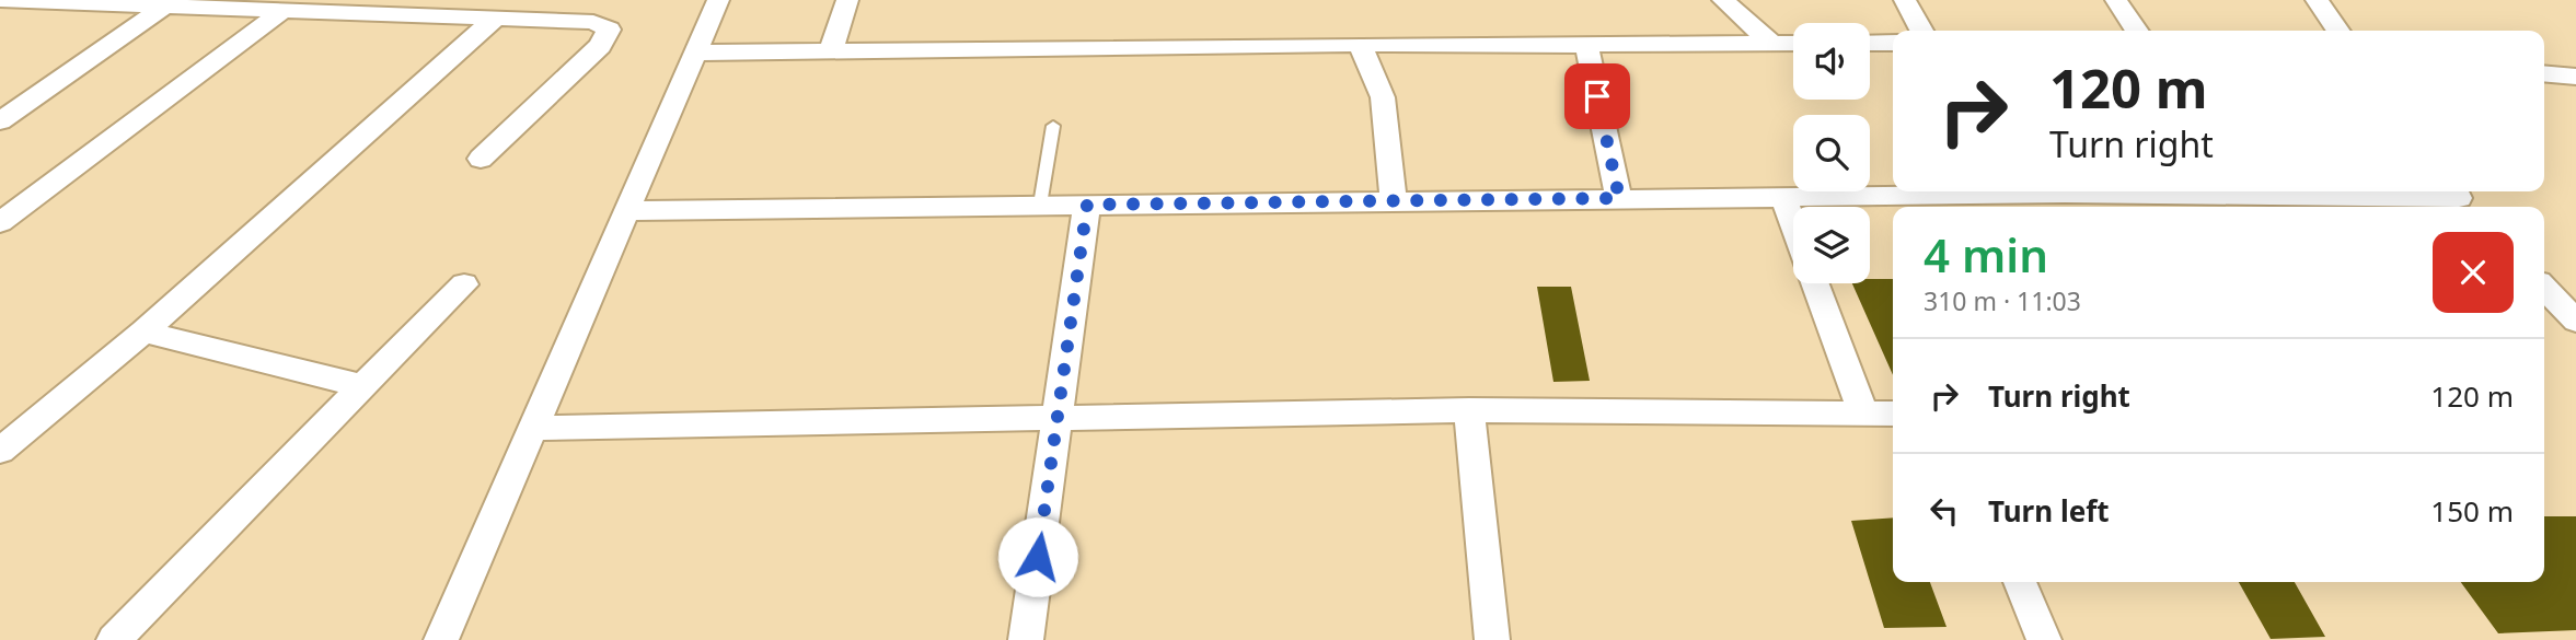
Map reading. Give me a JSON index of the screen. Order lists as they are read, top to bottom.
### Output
{
  "page": {
    "turn": ["120 m", "Turn right"],
    "heading": ["4 min", "310 m · 11:03"],
    "list": [
      {
        "name": "Turn right",
        "value": "120 m"
      },
      {
        "name": "Turn left",
        "value": "150 m"
      }
    ]
  }
}
